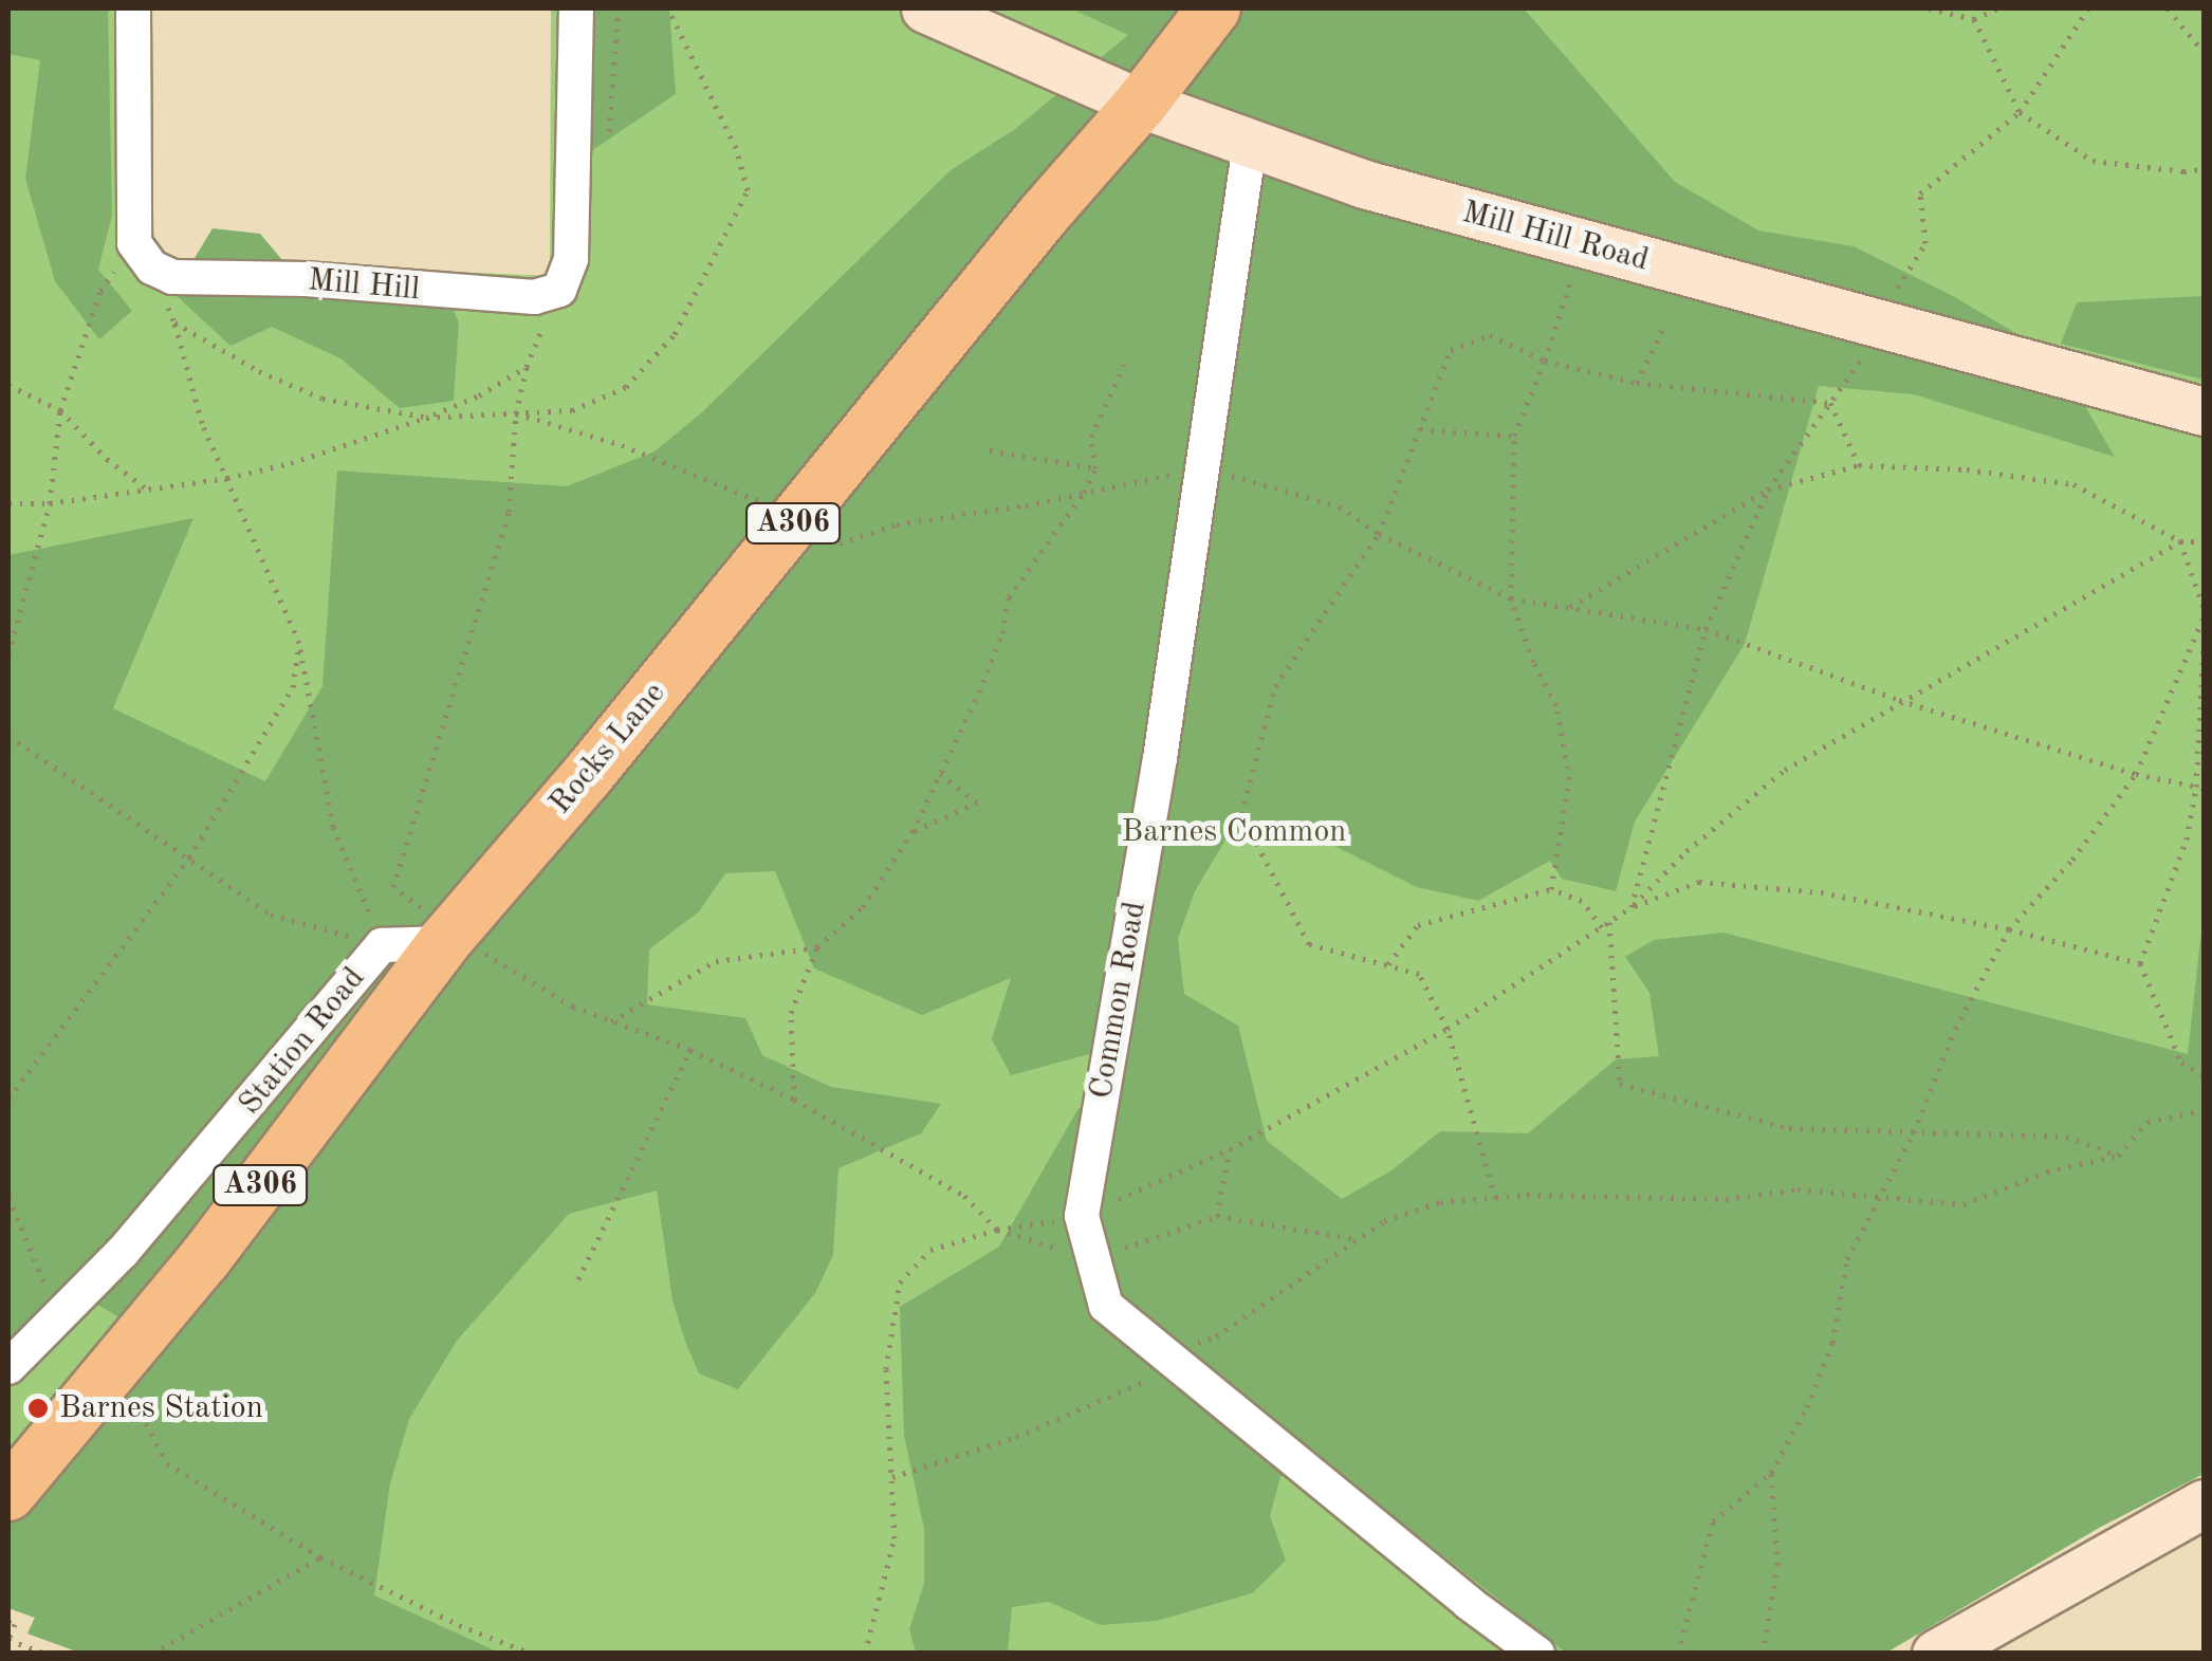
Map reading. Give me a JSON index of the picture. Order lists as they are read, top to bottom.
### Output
{
  "streets": {
    "main road": ["Mill Hill Road", "A306", "Rocks Lane"],
    "street": ["Mill Hill", "Common Road", "Station Road"]
  },
  "crossings": [
    ["Mill Hill Road", "Rocks Lane"],
    ["Mill Hill Road", "Common Road"],
    ["Rocks Lane", "Station Road"]
  ],
  "parks": ["Barnes Common"],
  "places": ["Barnes Station"]
}
